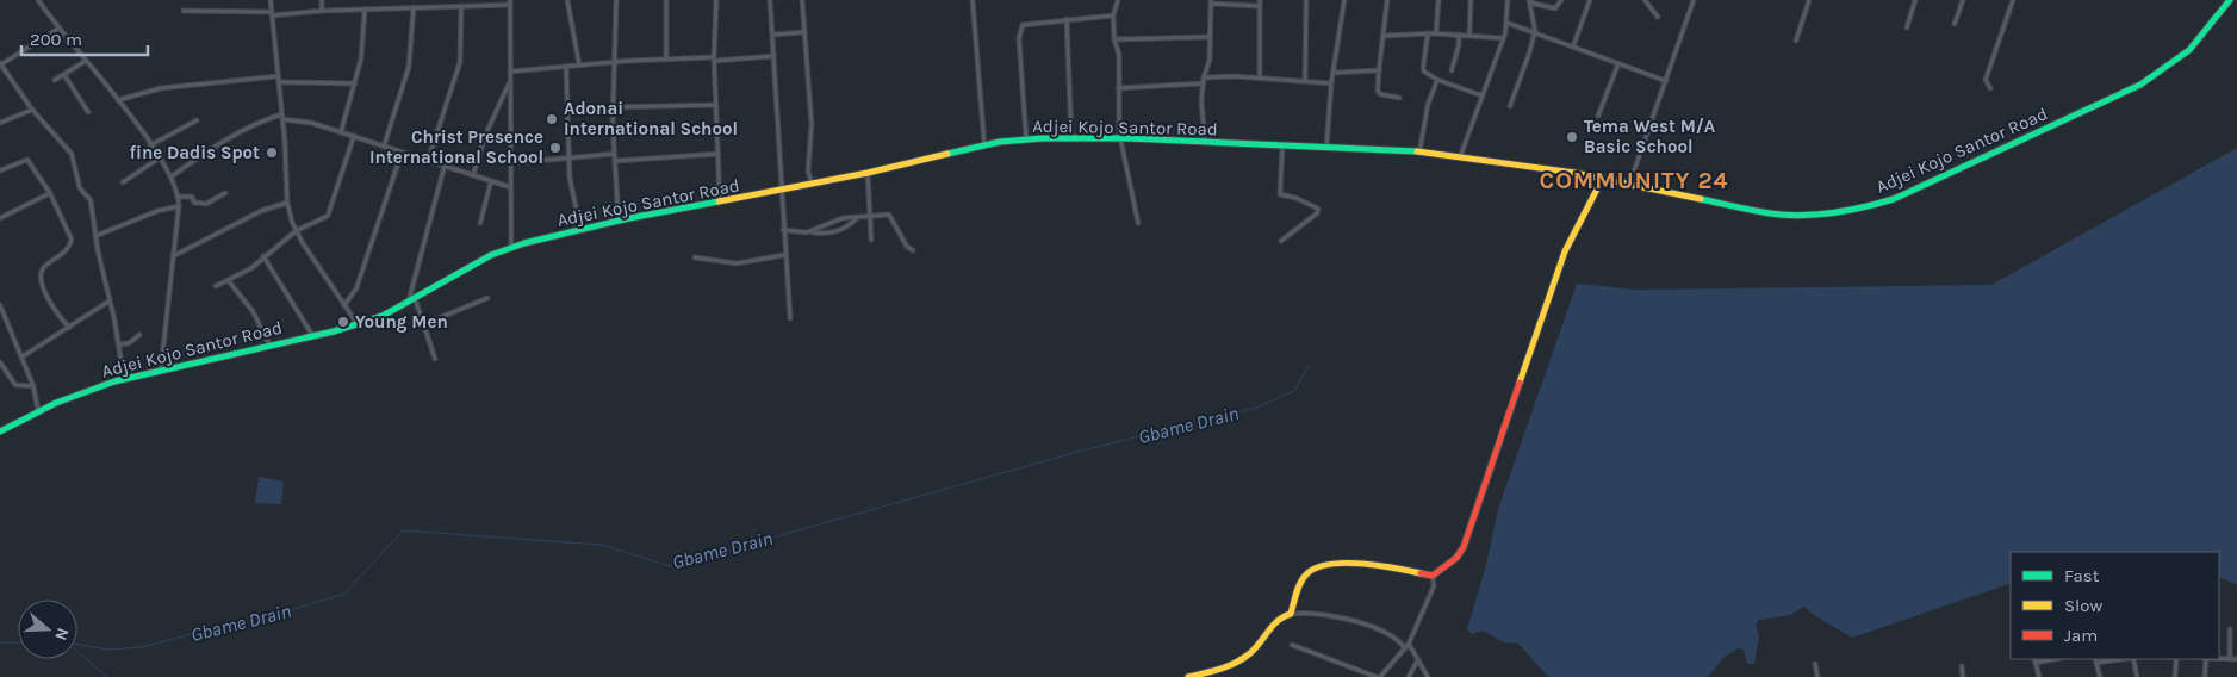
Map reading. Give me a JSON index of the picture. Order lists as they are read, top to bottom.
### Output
{
  "streets": {
    "street": ["Adjei Kojo Santor Road"]
  },
  "districts": ["COMMUNITY 24"],
  "water": ["Gbame Drain"],
  "places": [
    "Adonai International School",
    "Tema West M/A Basic School",
    "Christ Presence International School",
    "fine Dadis Spot",
    "Young Men"
  ],
  "legend": ["Fast", "Slow", "Jam"],
  "scale_bar": "200 m",
  "north": "right"
}
